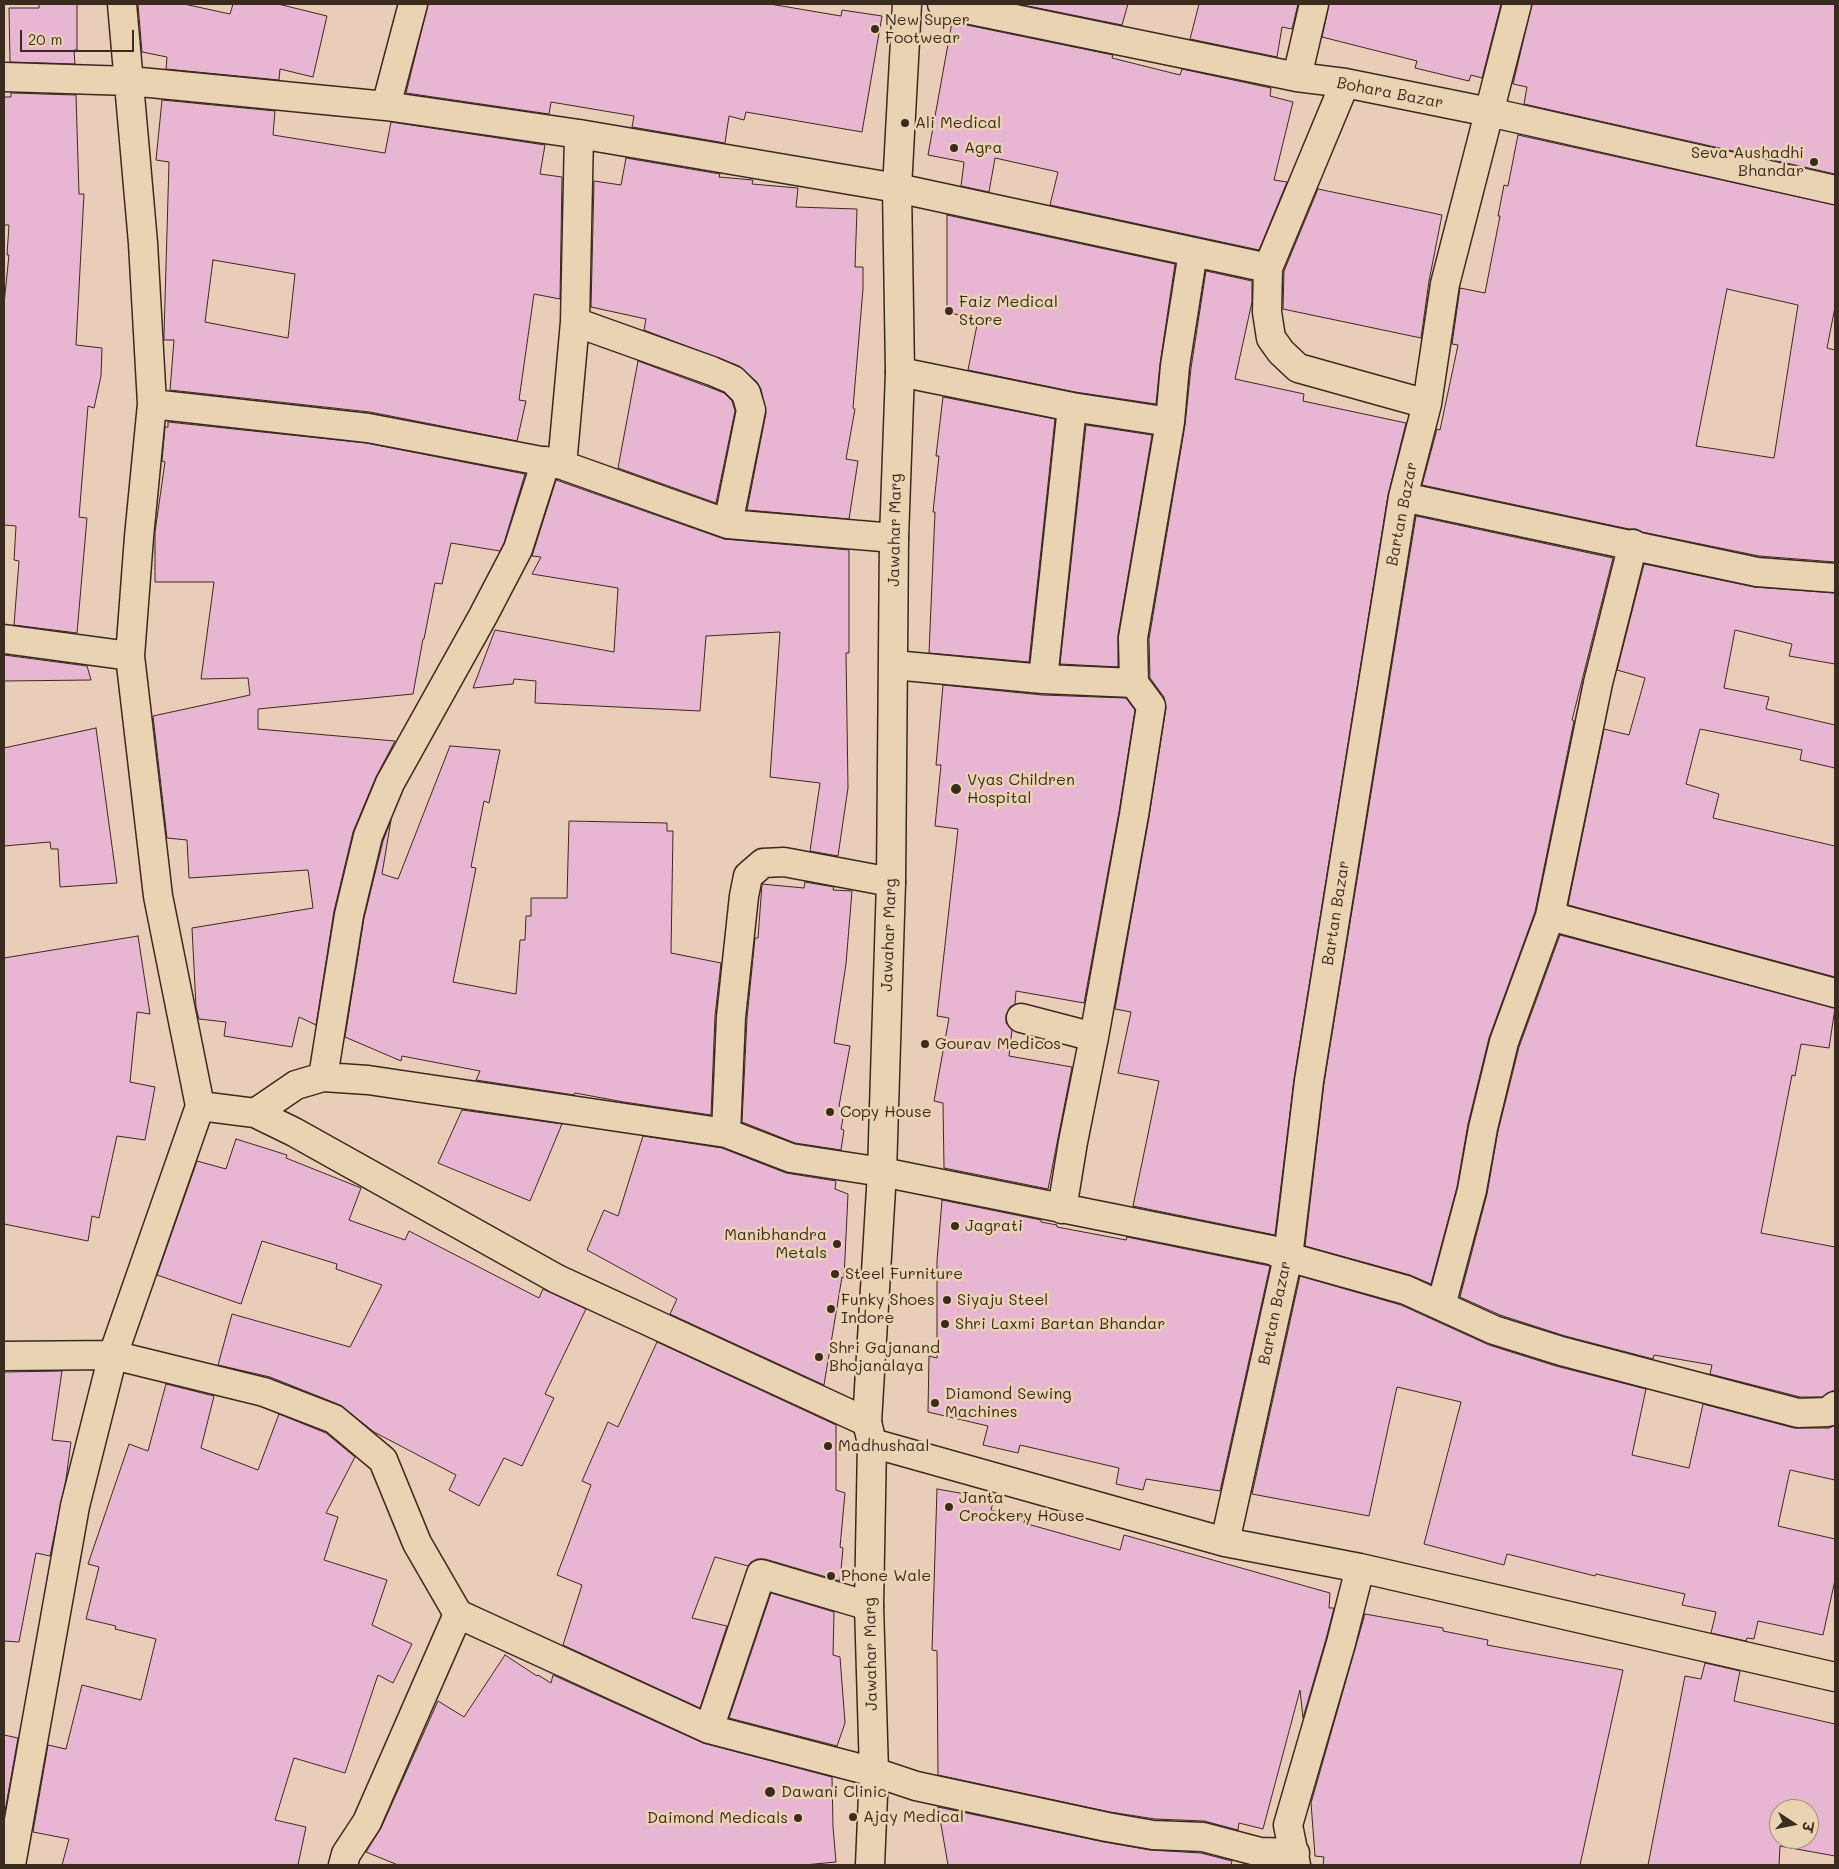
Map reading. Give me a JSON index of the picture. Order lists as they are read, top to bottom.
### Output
{
  "streets": {
    "street": ["Bohara Bazar", "Bartan Bazar", "Jawahar Marg"]
  },
  "crossings": [
    ["Bohara Bazar", "Bartan Bazar"]
  ],
  "places": [
    "New Super Footwear",
    "Ali Medical",
    "Agra",
    "Seva Aushadhi Bhandar",
    "Faiz Medical Store",
    "Vyas Children Hospital",
    "Gourav Medicos",
    "Copy House",
    "Jagrati",
    "Manibhandra Metals",
    "Steel Furniture",
    "Siyaju Steel",
    "Funky Shoes Indore",
    "Shri Laxmi Bartan Bhandar",
    "Shri Gajanand Bhojanalaya",
    "Diamond Sewing Machines",
    "Madhushaal",
    "Janta Crockery House",
    "Phone Wale",
    "Dawani Clinic",
    "Ajay Medical",
    "Daimond Medicals"
  ],
  "scale_bar": "20 m",
  "north": "right"
}
